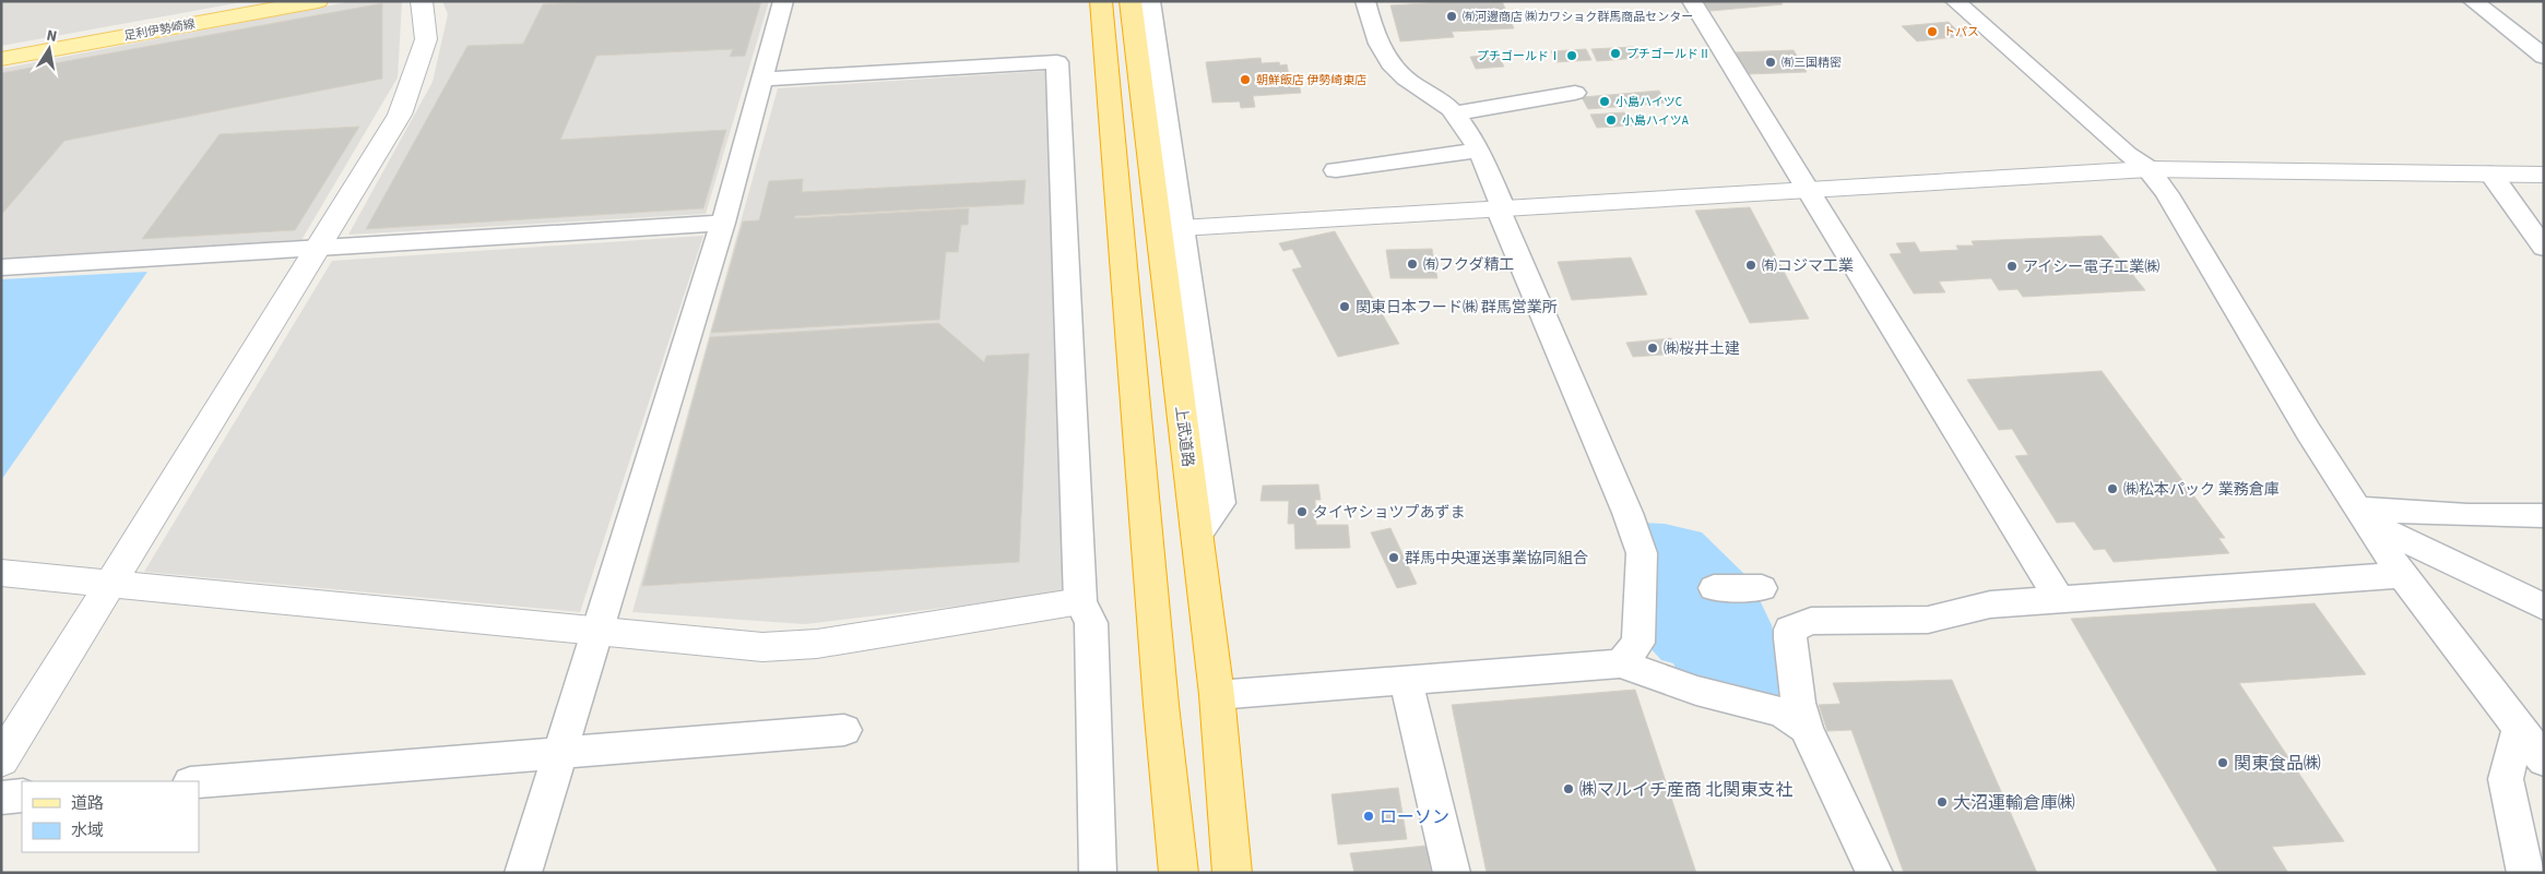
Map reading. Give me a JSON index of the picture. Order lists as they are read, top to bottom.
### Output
{
  "streets": {
    "highway": ["上武道路"],
    "main road": ["足利伊勢崎線"]
  },
  "places": [
    "㈲河邊商店 ㈱カワショク群馬商品センター",
    "トパス",
    "プチゴールドⅡ",
    "プチゴールドⅠ",
    "㈲三国精密",
    "朝鮮飯店 伊勢崎東店",
    "小島ハイツC",
    "小島ハイツA",
    "㈲フクダ精工",
    "㈲コジマ工業",
    "アイシー電子工業㈱",
    "関東日本フード㈱ 群馬営業所",
    "㈱桜井土建",
    "㈱松本パック 業務倉庫",
    "タイヤショツプあずま",
    "群馬中央運送事業協同組合",
    "関東食品㈱",
    "㈱マルイチ産商 北関東支社",
    "大沼運輸倉庫㈱",
    "ローソン"
  ],
  "legend": ["道路", "水域"],
  "north": "top"
}
